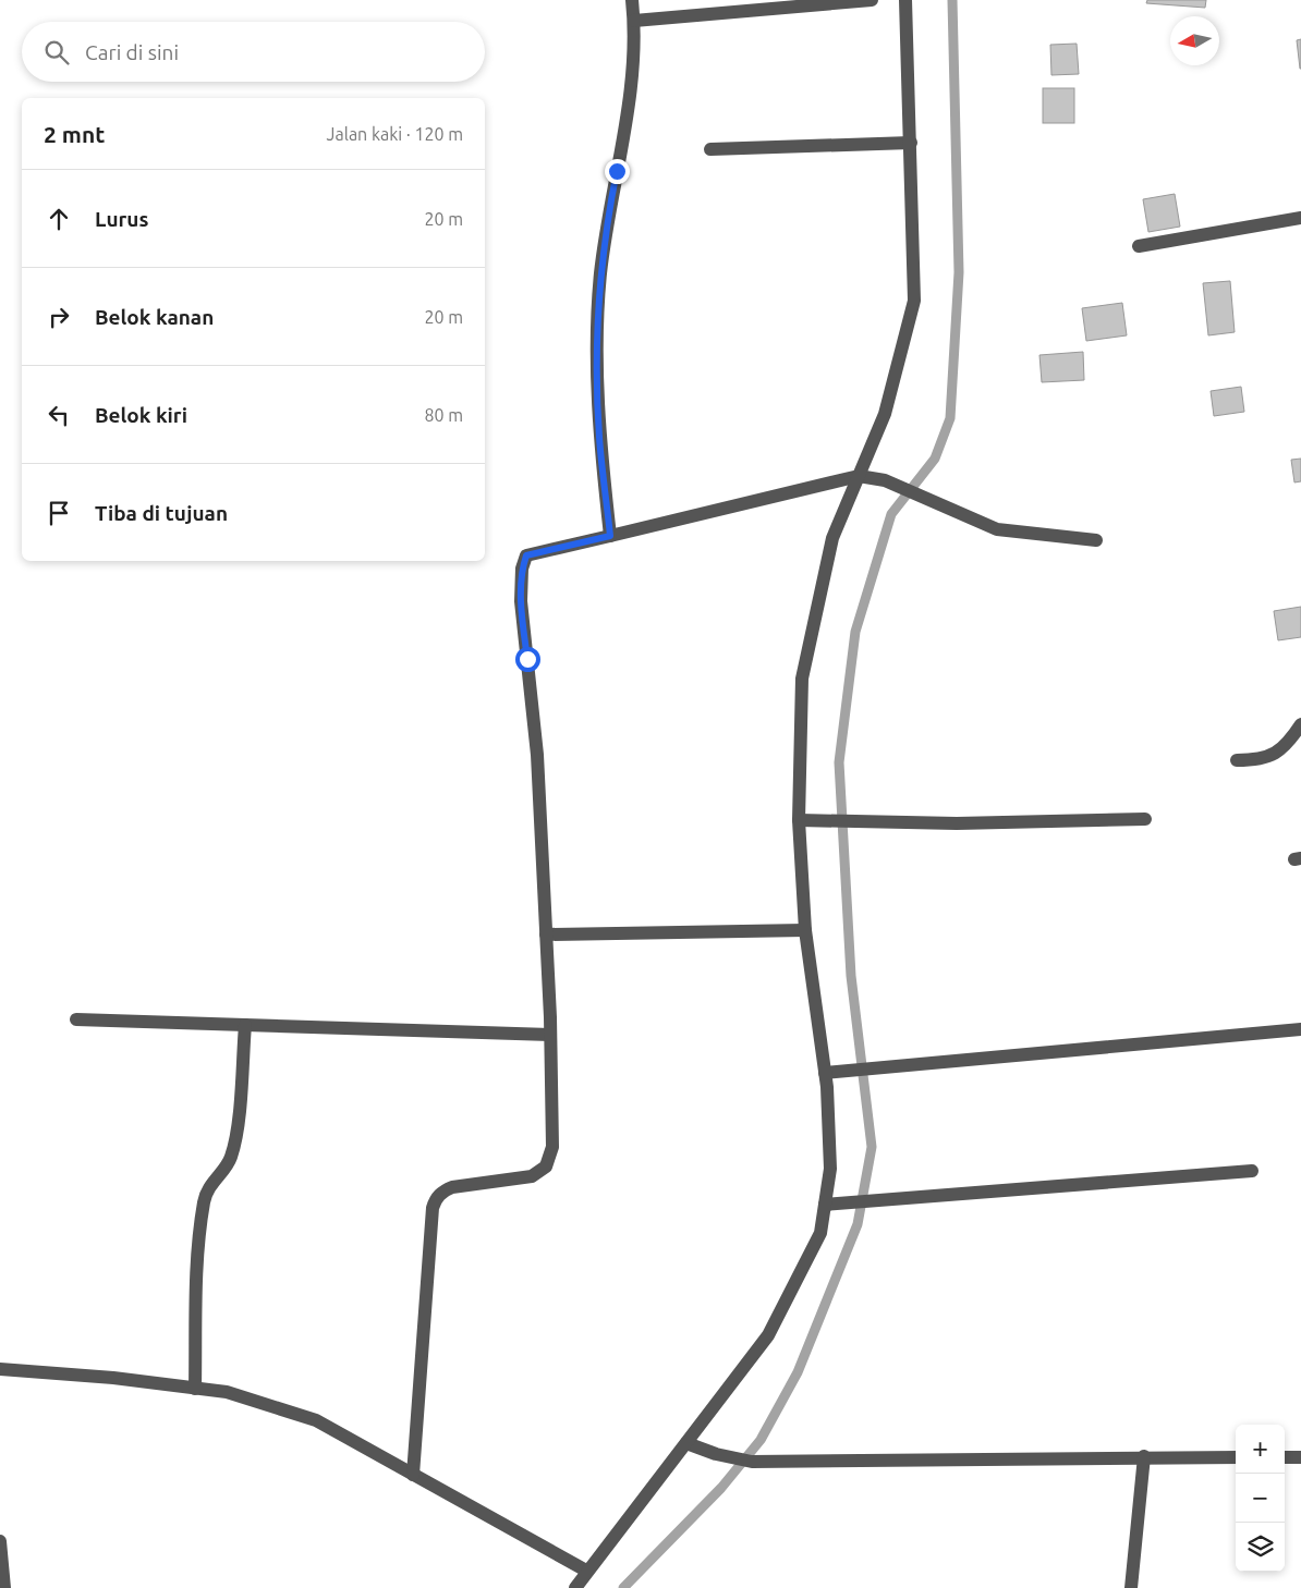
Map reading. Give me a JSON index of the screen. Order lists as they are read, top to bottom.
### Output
{
  "north": "left",
  "page": {
    "search": "Cari di sini",
    "heading": ["2 mnt", "Jalan kaki · 120 m"],
    "list": [
      ["Lurus", "20 m"],
      ["Belok kanan", "20 m"],
      ["Belok kiri", "80 m"],
      "Tiba di tujuan"
    ],
    "map_buttons": ["+", "−"]
  }
}
